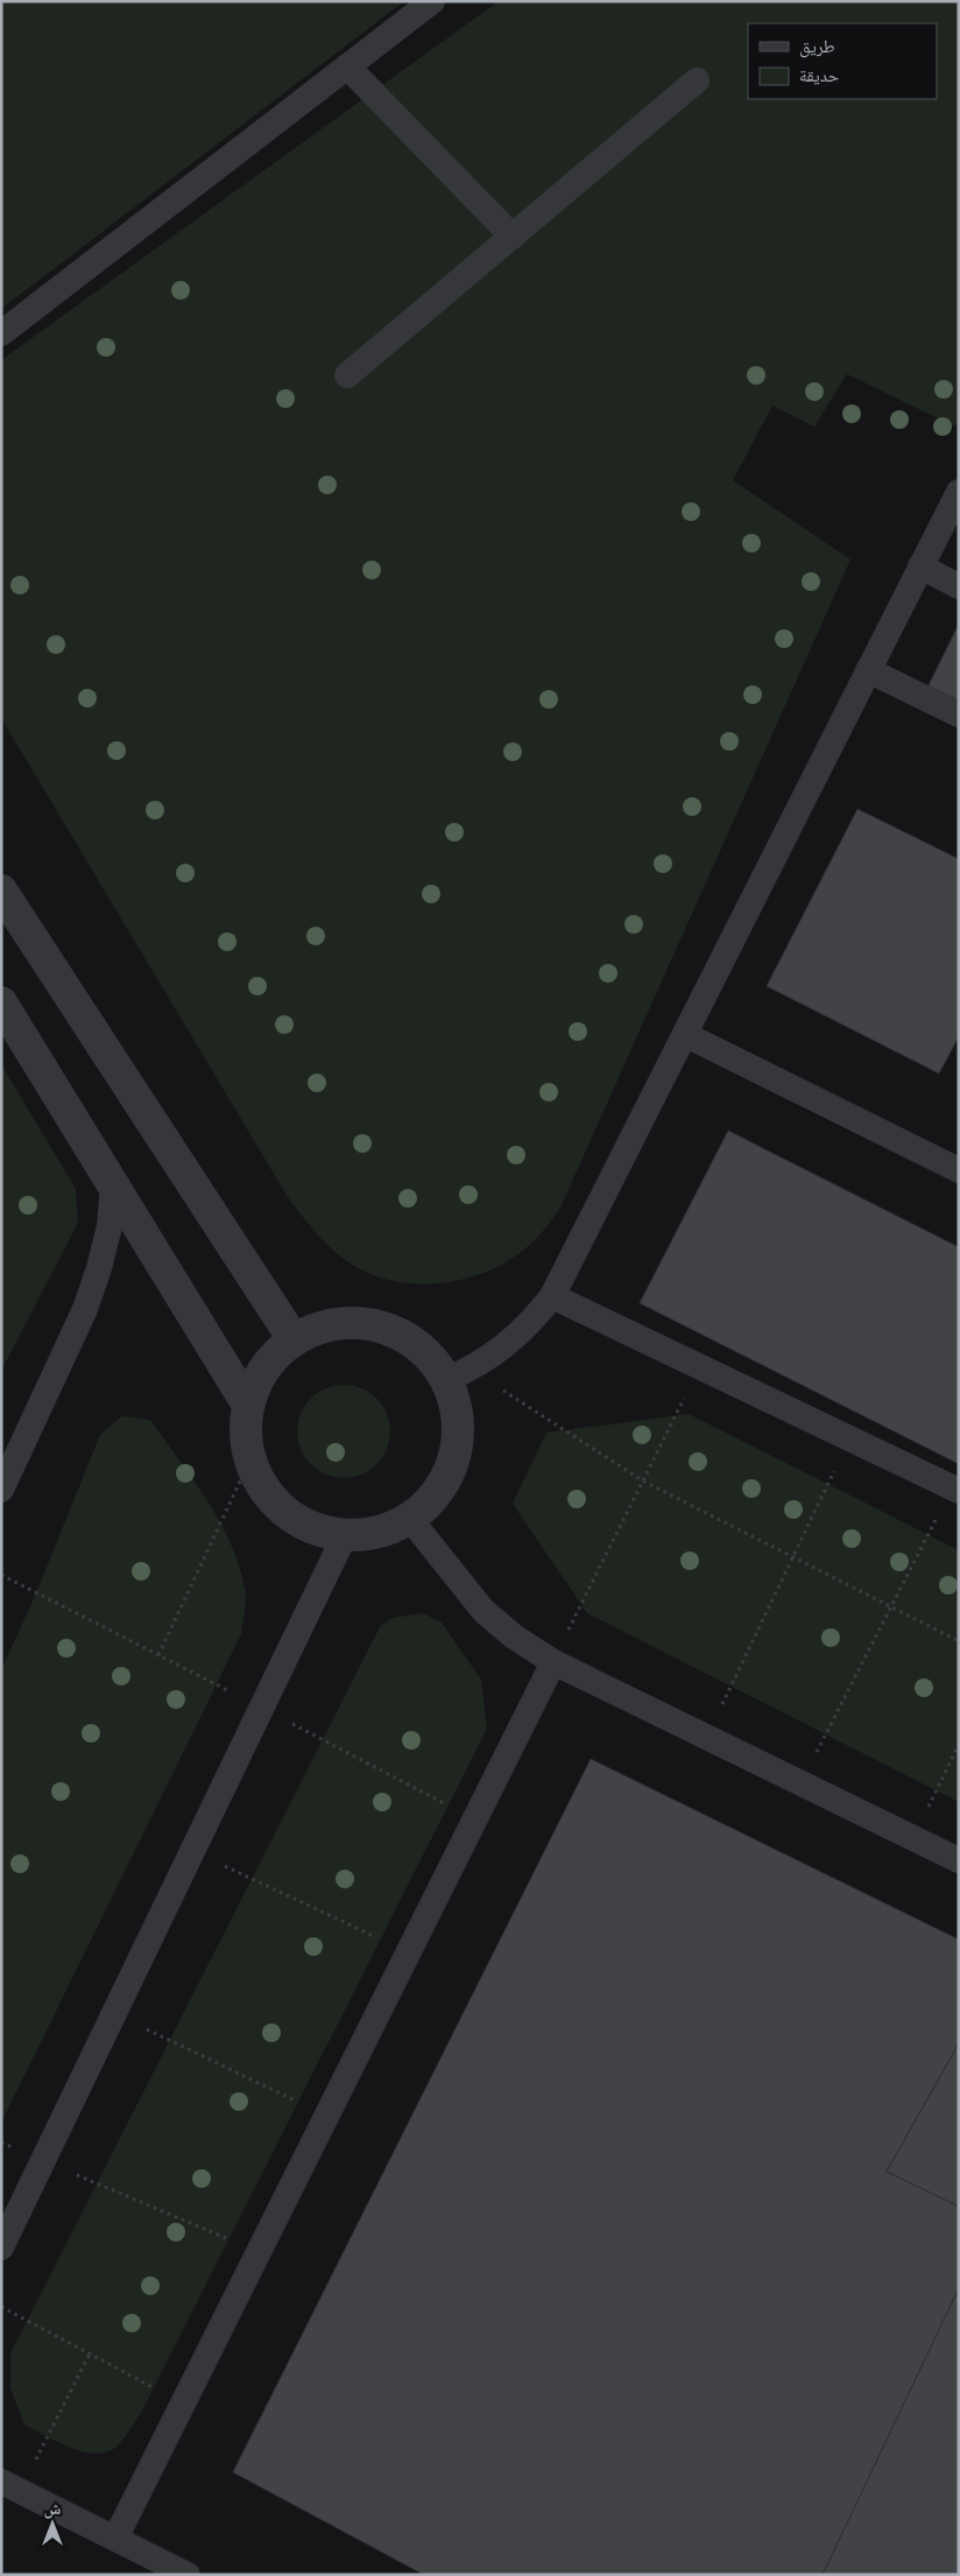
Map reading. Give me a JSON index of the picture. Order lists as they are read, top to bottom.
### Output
{
  "legend": ["طريق", "حديقة"],
  "north": "top"
}
